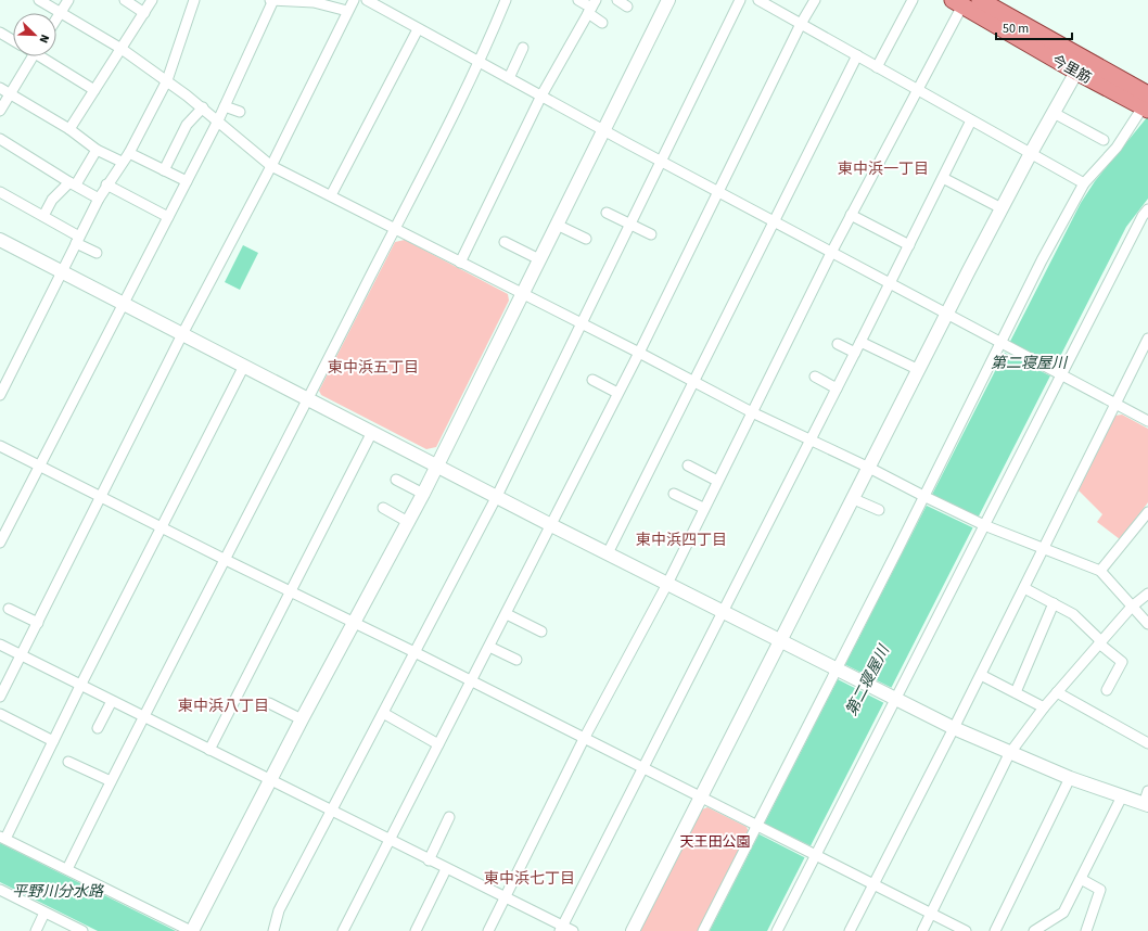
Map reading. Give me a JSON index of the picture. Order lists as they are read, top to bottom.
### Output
{
  "streets": {
    "main road": ["今里筋"]
  },
  "districts": [
    "東中浜一丁目",
    "東中浜五丁目",
    "東中浜四丁目",
    "東中浜八丁目",
    "東中浜七丁目"
  ],
  "water": ["第二寝屋川", "平野川分水路"],
  "parks": ["天王田公園"],
  "scale_bar": "50 m",
  "north": "bottom right"
}
